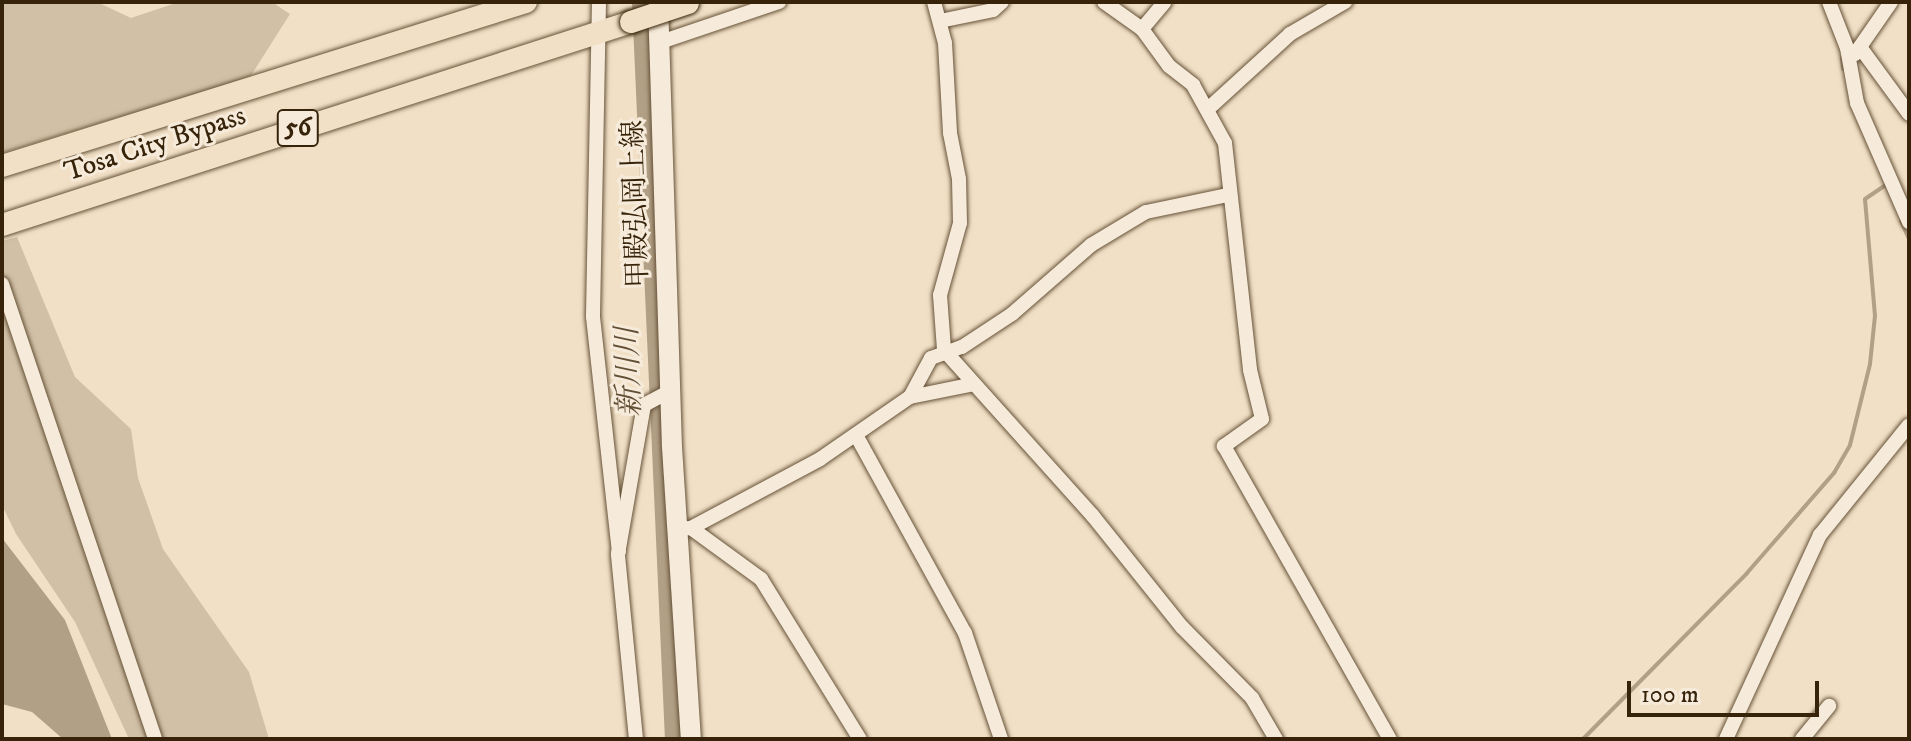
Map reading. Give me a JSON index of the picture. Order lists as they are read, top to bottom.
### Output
{
  "streets": {
    "highway": ["56", "Tosa City Bypass"],
    "main road": ["甲殿弘岡上線"]
  },
  "water": ["新川川"],
  "scale_bar": "100 m"
}
